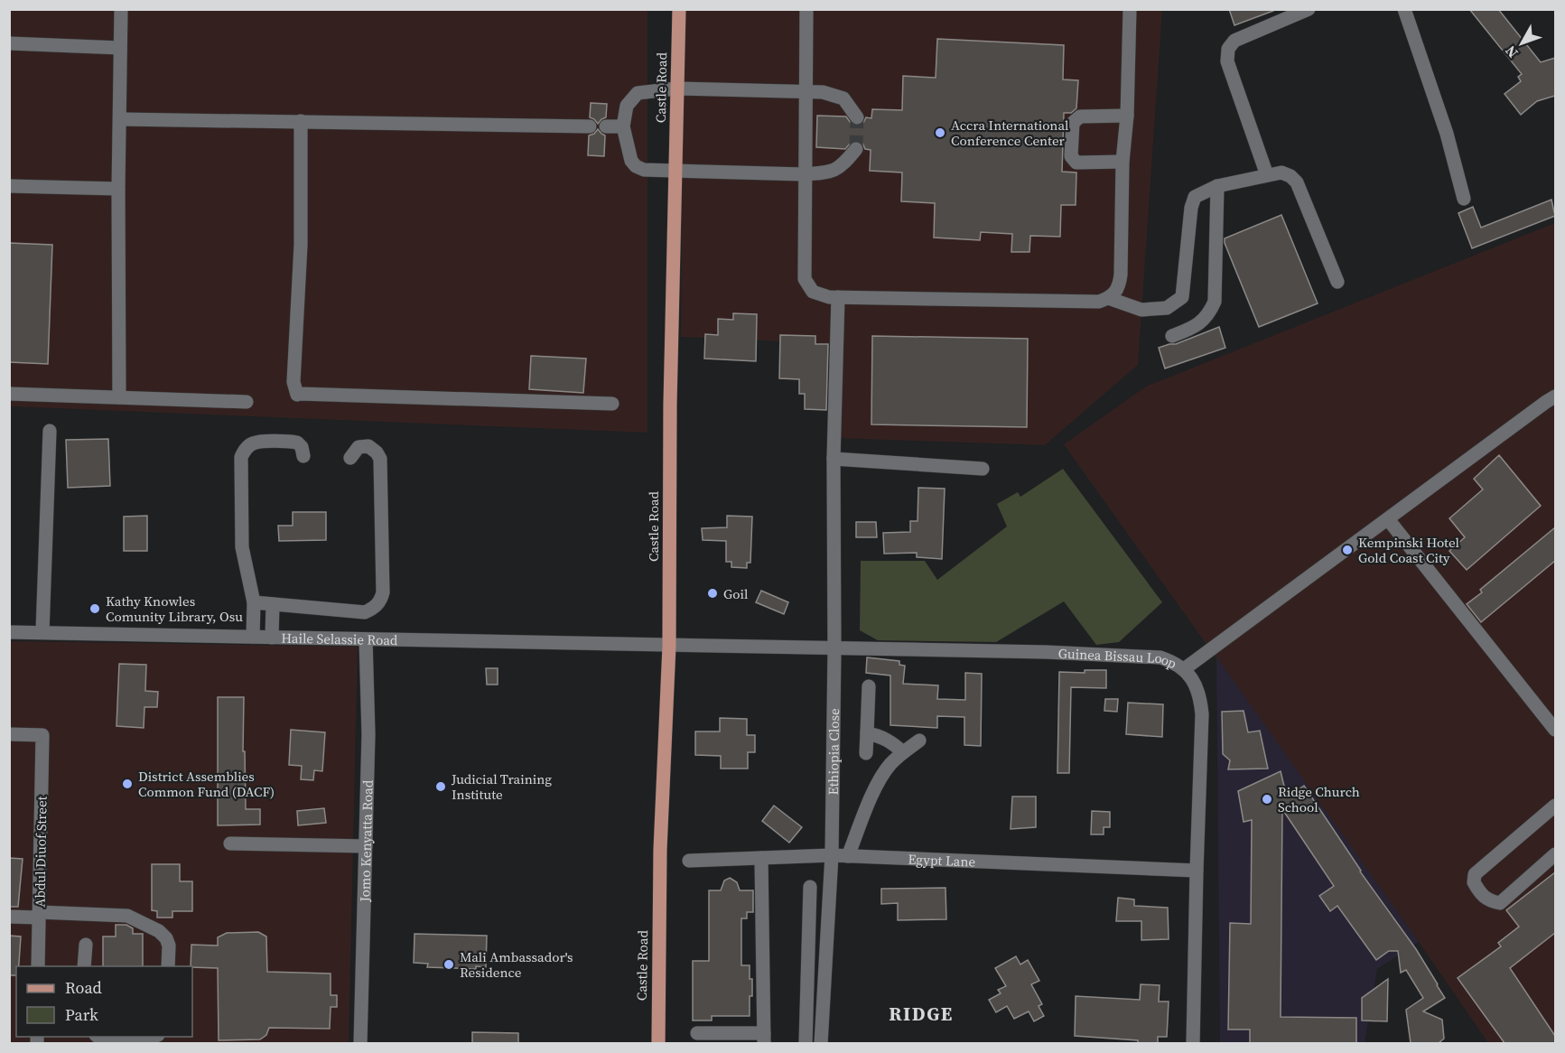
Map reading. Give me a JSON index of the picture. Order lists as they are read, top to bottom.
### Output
{
  "streets": {
    "main road": ["Castle Road"],
    "street": [
      "Haile Selassie Road",
      "Guinea Bissau Loop",
      "Ethiopia Close",
      "Jomo Kenyatta Road",
      "Abdul Diuof Street",
      "Egypt Lane"
    ]
  },
  "crossings": [
    ["Castle Road", "Haile Selassie Road"],
    ["Castle Road", "Guinea Bissau Loop"],
    ["Haile Selassie Road", "Guinea Bissau Loop"],
    ["Haile Selassie Road", "Jomo Kenyatta Road"],
    ["Guinea Bissau Loop", "Ethiopia Close"],
    ["Guinea Bissau Loop", "Egypt Lane"],
    ["Ethiopia Close", "Egypt Lane"]
  ],
  "districts": ["RIDGE"],
  "places": [
    "Accra International Conference Center",
    "Kempinski Hotel Gold Coast City",
    "Goil",
    "Kathy Knowles Comunity Library, Osu",
    "District Assemblies Common Fund (DACF)",
    "Judicial Training Institute",
    "Ridge Church School",
    "Mali Ambassador's Residence"
  ],
  "legend": ["Road", "Park"],
  "north": "bottom left"
}
